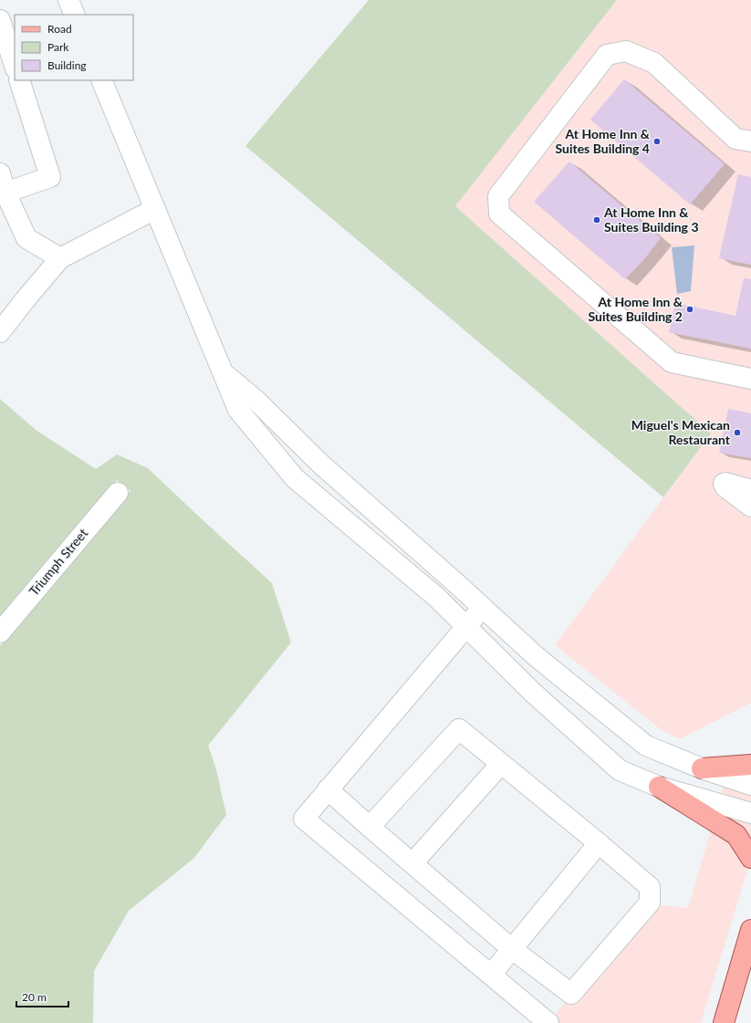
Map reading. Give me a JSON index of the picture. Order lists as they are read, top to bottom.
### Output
{
  "streets": {
    "street": ["Triumph Street"]
  },
  "places": [
    "At Home Inn & Suites Building 4",
    "At Home Inn & Suites Building 3",
    "At Home Inn & Suites Building 2",
    "Miguel's Mexican Restaurant"
  ],
  "legend": ["Road", "Park", "Building"],
  "scale_bar": "20 m"
}
